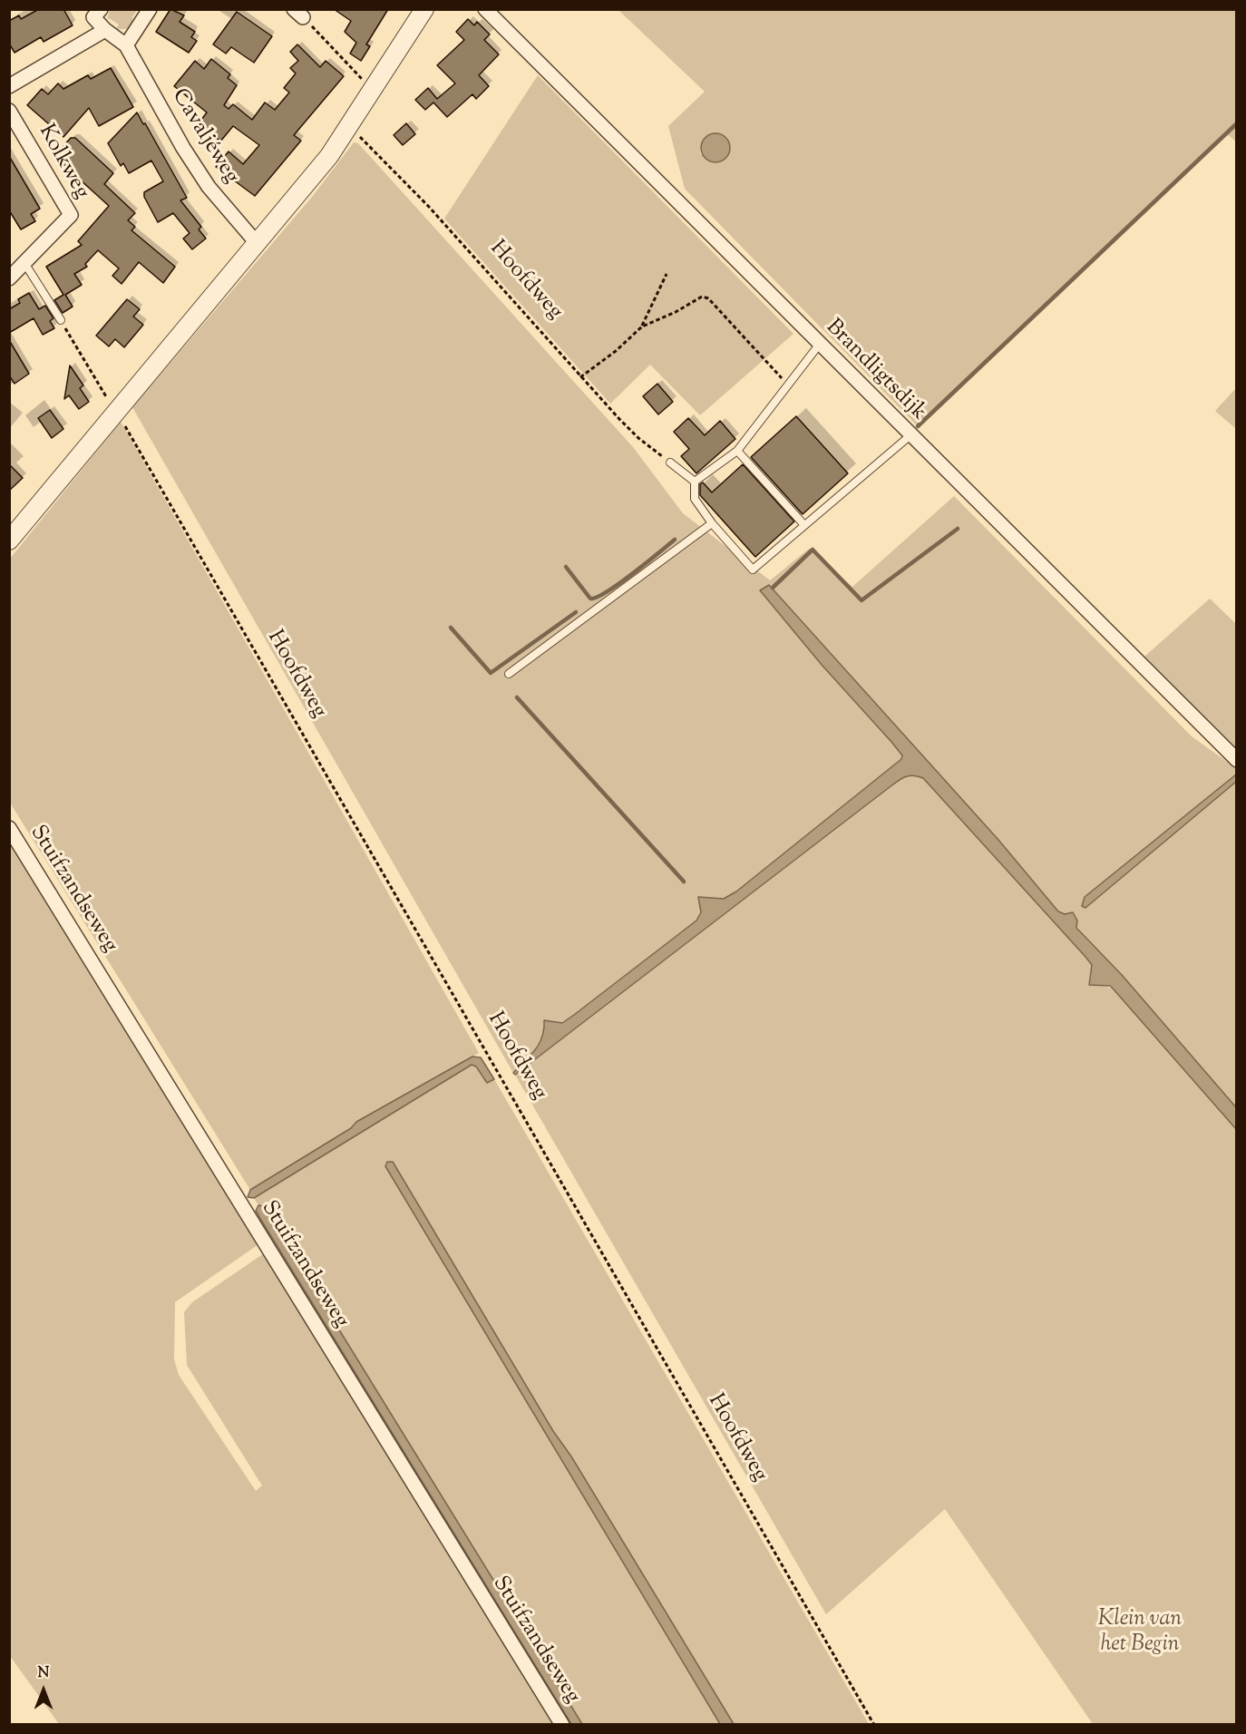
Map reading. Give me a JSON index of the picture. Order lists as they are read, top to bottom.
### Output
{
  "streets": {
    "street": [
      "Cavaljéweg",
      "Kolkweg",
      "Brandligtsdijk",
      "Stuifzandseweg"
    ],
    "path": ["Hoofdweg"]
  },
  "parks": ["Klein van het Begin"],
  "north": "top"
}
